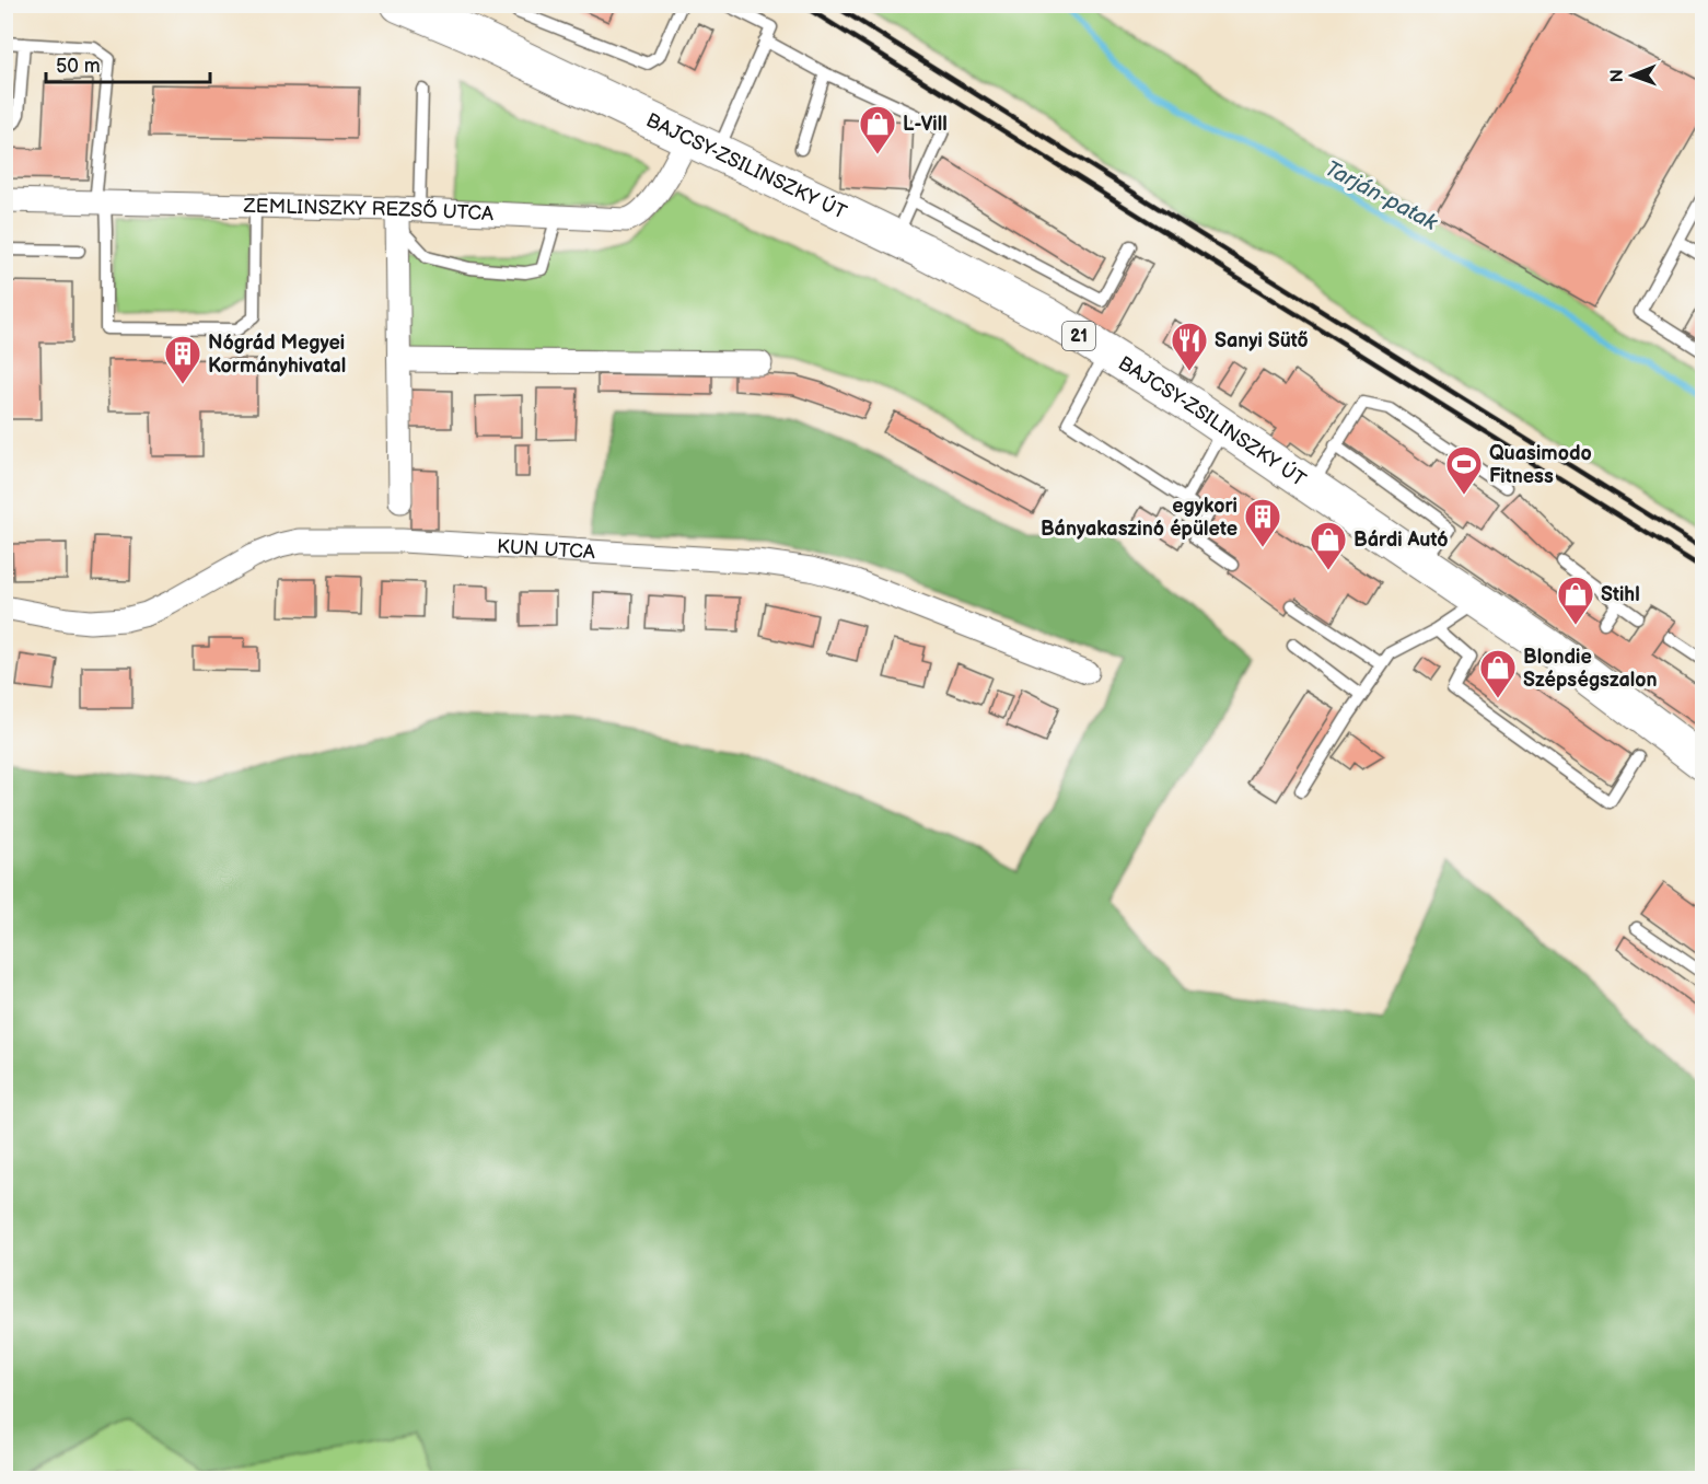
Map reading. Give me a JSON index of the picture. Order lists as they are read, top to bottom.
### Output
{
  "streets": {
    "main road": ["BAJCSY-ZSILINSZKY ÚT", "21"],
    "street": ["ZEMLINSZKY REZSŐ UTCA", "KUN UTCA"]
  },
  "crossings": [
    ["BAJCSY-ZSILINSZKY ÚT", "ZEMLINSZKY REZSŐ UTCA"]
  ],
  "water": ["Tarján-patak"],
  "places": {
    "shop": [
      "L-Vill",
      "Bárdi Autó",
      "Stihl",
      "Blondie Szépségszalon"
    ],
    "restaurant": ["Sanyi Sütő"],
    "building": ["Nógrád Megyei Kormányhivatal", "egykori Bányakaszinó épülete"],
    "sports": ["Quasimodo Fitness"]
  },
  "scale_bar": "50 m",
  "north": "left"
}
